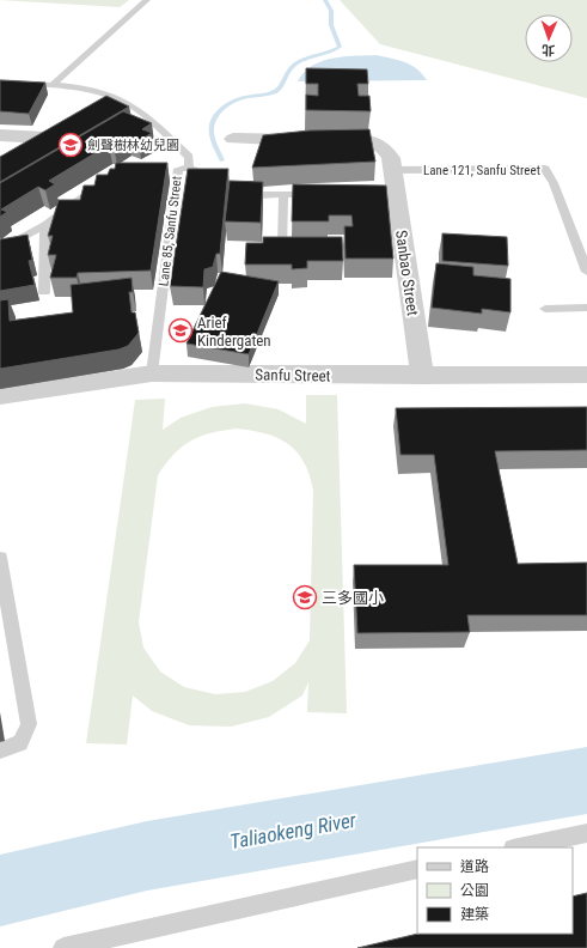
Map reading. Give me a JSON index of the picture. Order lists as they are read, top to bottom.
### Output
{
  "streets": {
    "street": ["Sanbao Street", "Sanfu Street"],
    "lane": ["Lane 121, Sanfu Street", "Lane 85, Sanfu Street"]
  },
  "crossings": [
    ["Lane 121, Sanfu Street", "Sanbao Street"],
    ["Lane 85, Sanfu Street", "Sanfu Street"],
    ["Sanbao Street", "Sanfu Street"]
  ],
  "water": ["Taliaokeng River"],
  "places": {
    "school or university": ["劍聲樹林幼兒園", "Arief Kindergaten", "三多國小"]
  },
  "legend": ["道路", "公園", "建築"],
  "north": "bottom"
}
